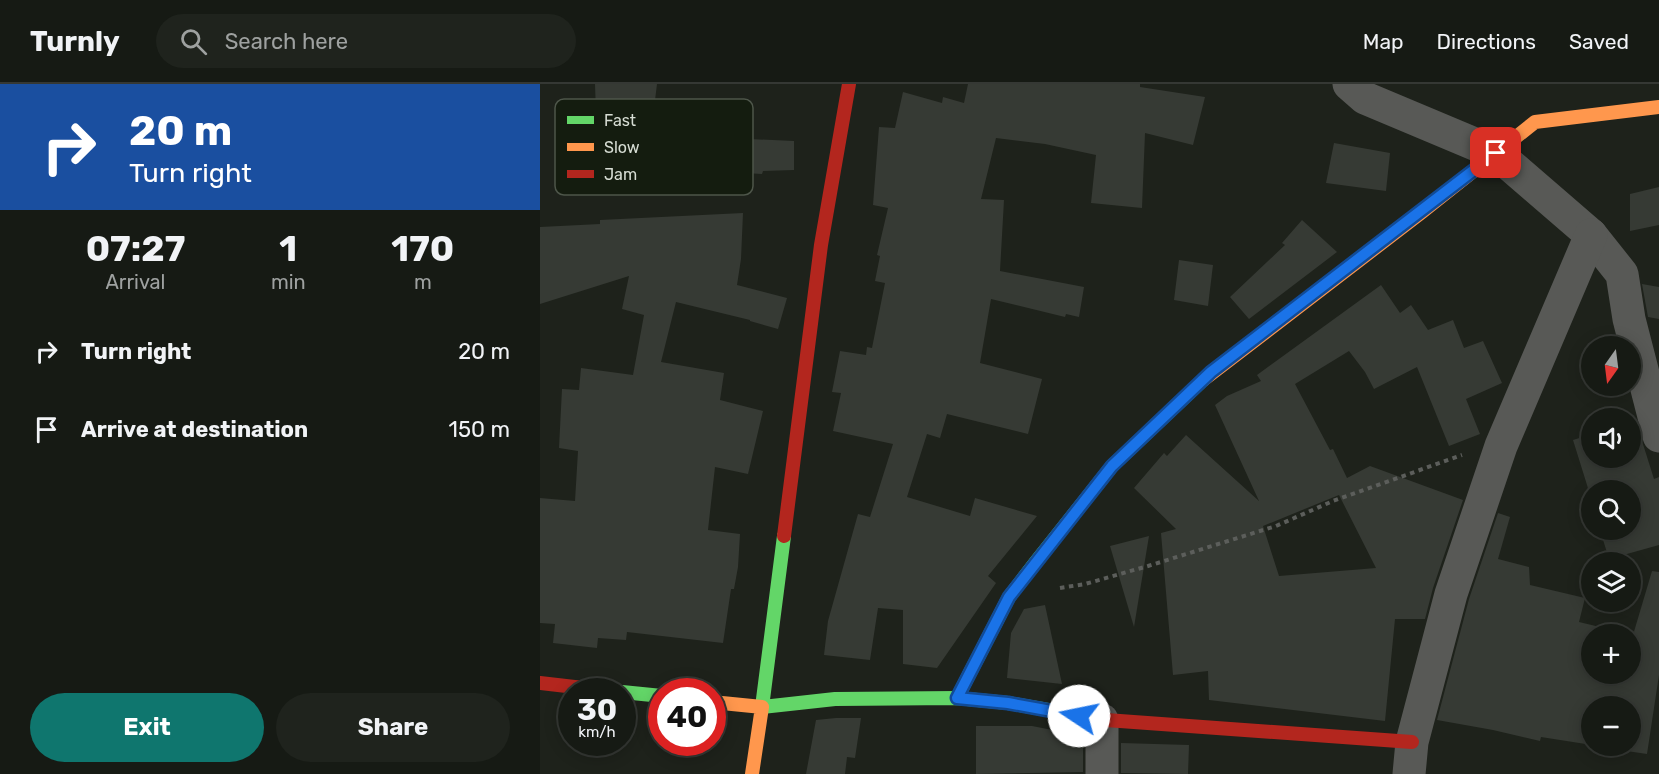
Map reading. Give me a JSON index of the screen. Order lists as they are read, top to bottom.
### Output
{
  "legend": ["Fast", "Slow", "Jam"],
  "north": "bottom",
  "page": {
    "header": "Turnly",
    "search": "Search here",
    "nav": ["Map", "Directions", "Saved"],
    "turn": ["20 m", "Turn right"],
    "eta": [
      "07:27",
      "Arrival",
      "1",
      "min",
      "170",
      "m"
    ],
    "list": [
      {
        "name": "Turn right",
        "value": "20 m"
      },
      {
        "name": "Arrive at destination",
        "value": "150 m"
      }
    ],
    "map_buttons": ["+", "−"],
    "speed": "30 km/h",
    "limit": "40",
    "buttons": ["Exit", "Share"]
  }
}
